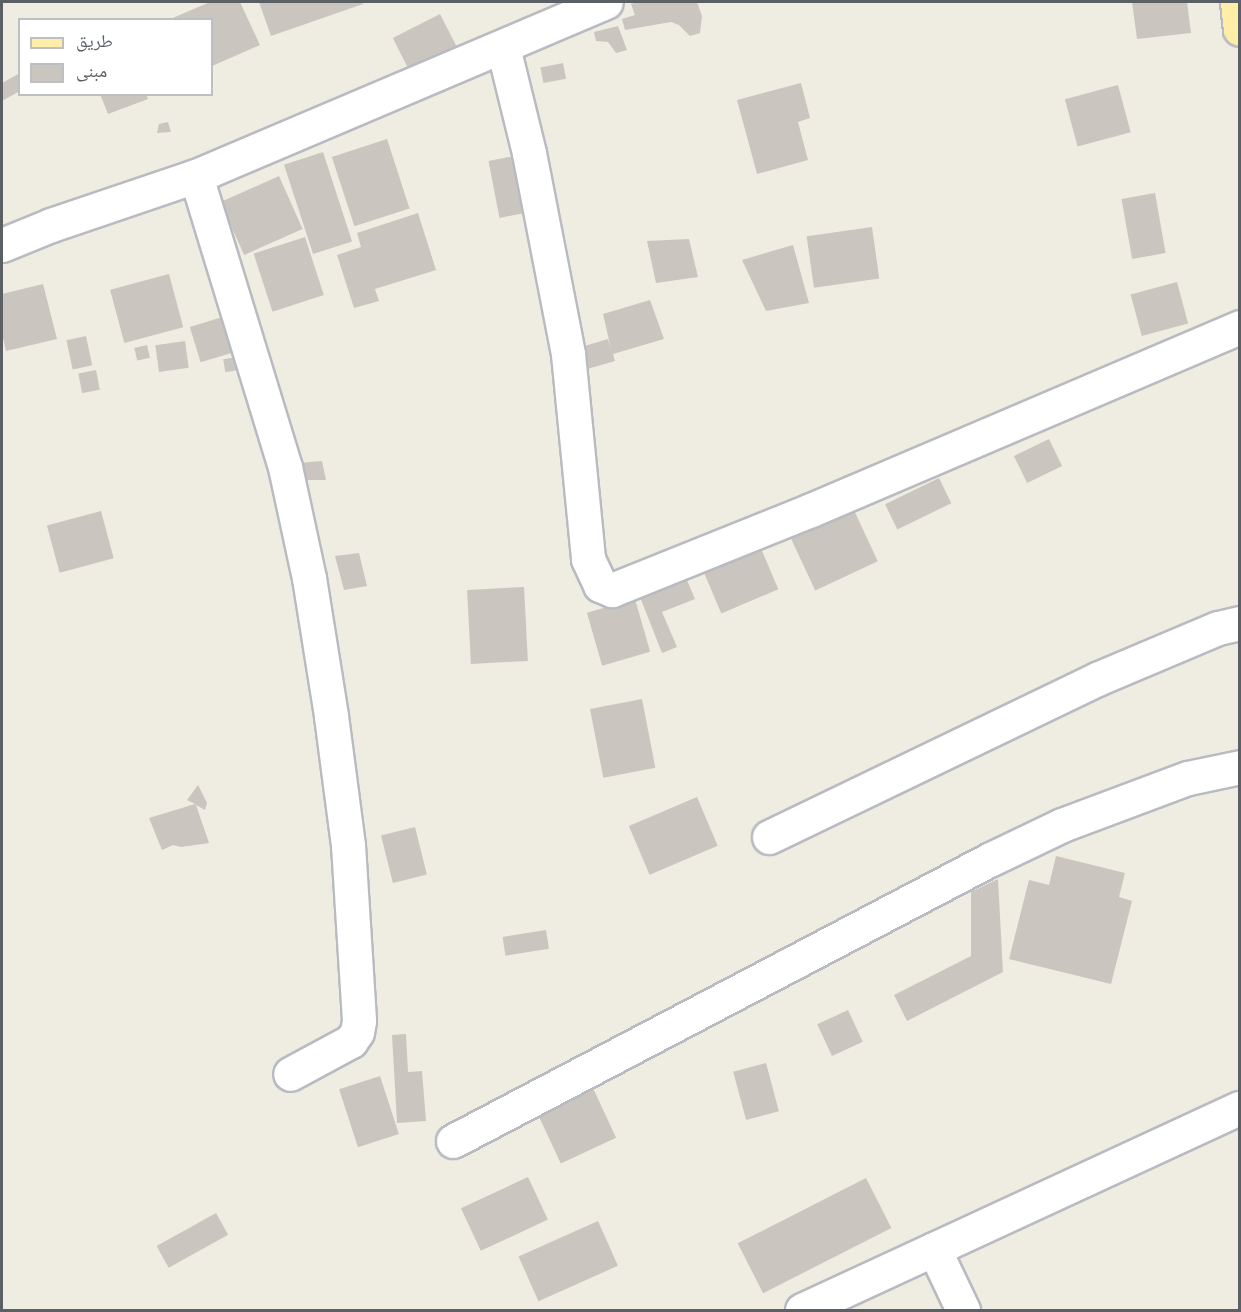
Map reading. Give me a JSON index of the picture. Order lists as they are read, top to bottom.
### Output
{
  "legend": ["طريق", "مبنى"]
}
